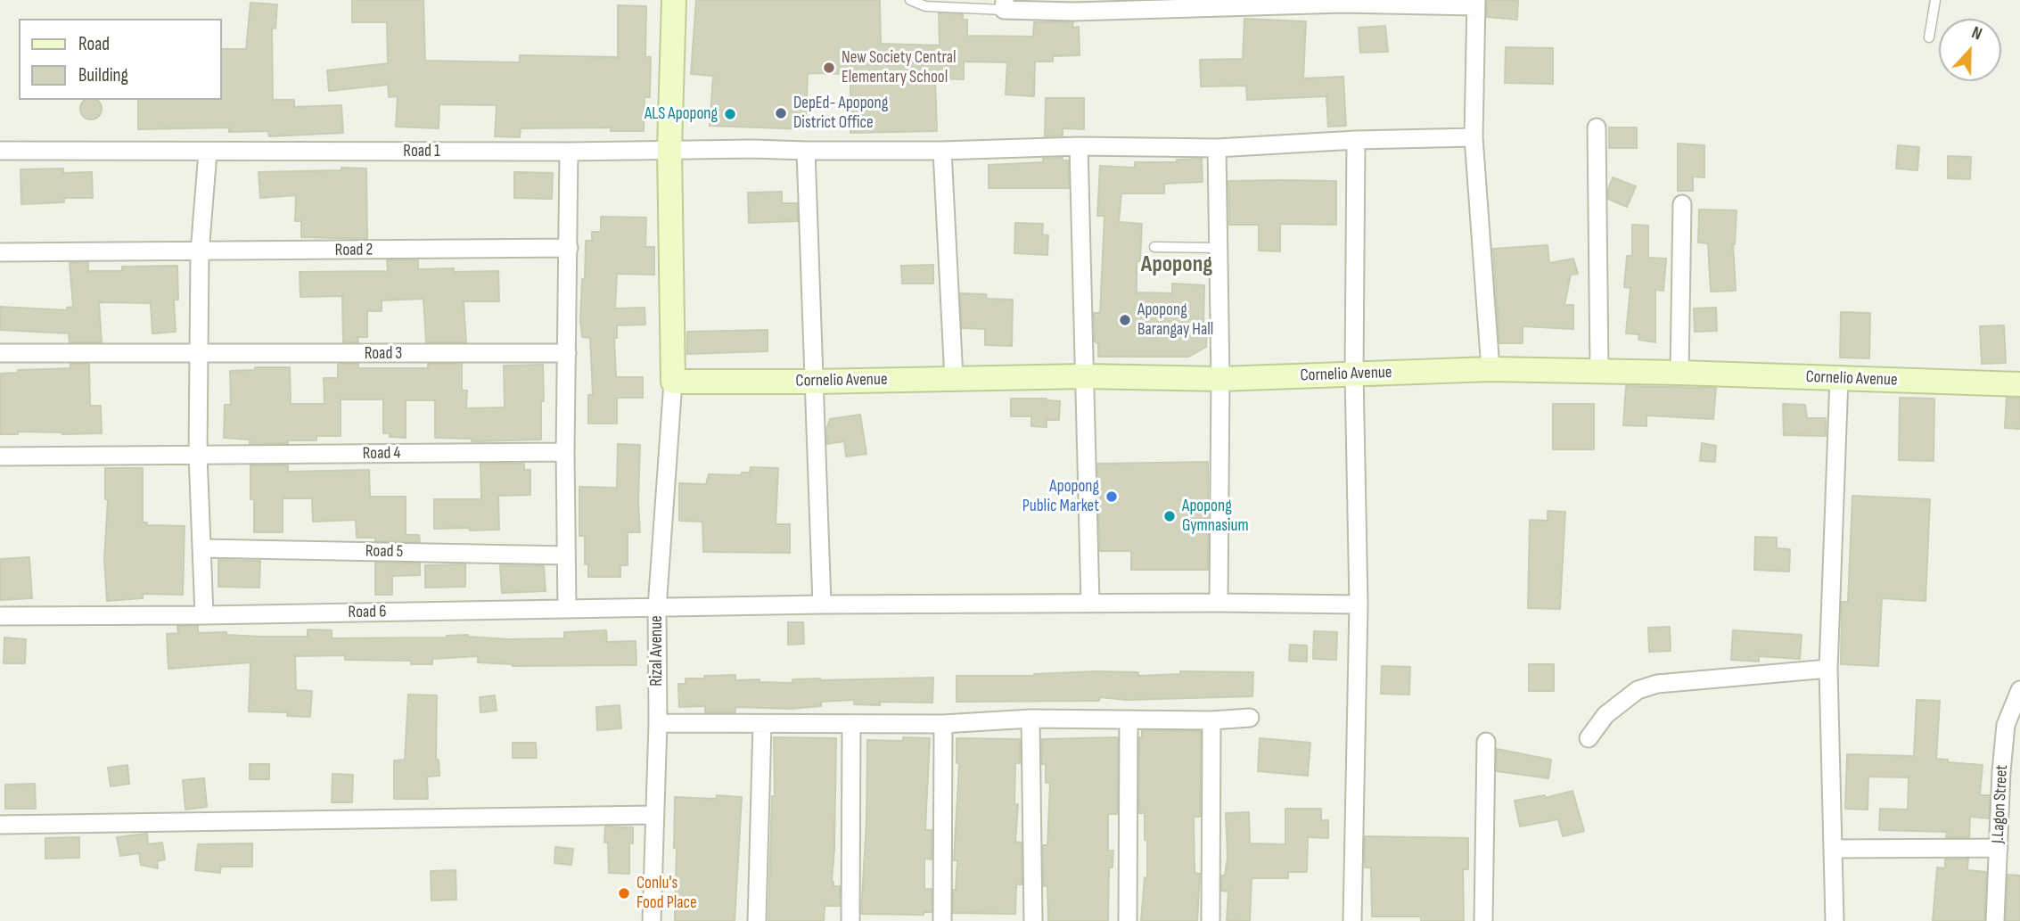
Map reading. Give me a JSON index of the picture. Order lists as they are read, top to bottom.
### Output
{
  "streets": {
    "street": [
      "Road 1",
      "Road 2",
      "Road 3",
      "Cornelio Avenue",
      "Road 4",
      "Road 5",
      "Road 6",
      "Rizal Avenue",
      "J.Lagon Street"
    ]
  },
  "crossings": [
    ["Cornelio Avenue", "Rizal Avenue"],
    ["Road 6", "Rizal Avenue"]
  ],
  "districts": ["Apopong"],
  "places": [
    "New Society Central Elementary School",
    "DepEd- Apopong District Office",
    "ALS Apopong",
    "Apopong Barangay Hall",
    "Apopong Public Market",
    "Apopong Gymnasium",
    "Conlu's Food Place"
  ],
  "legend": ["Road", "Building"],
  "north": "top"
}
